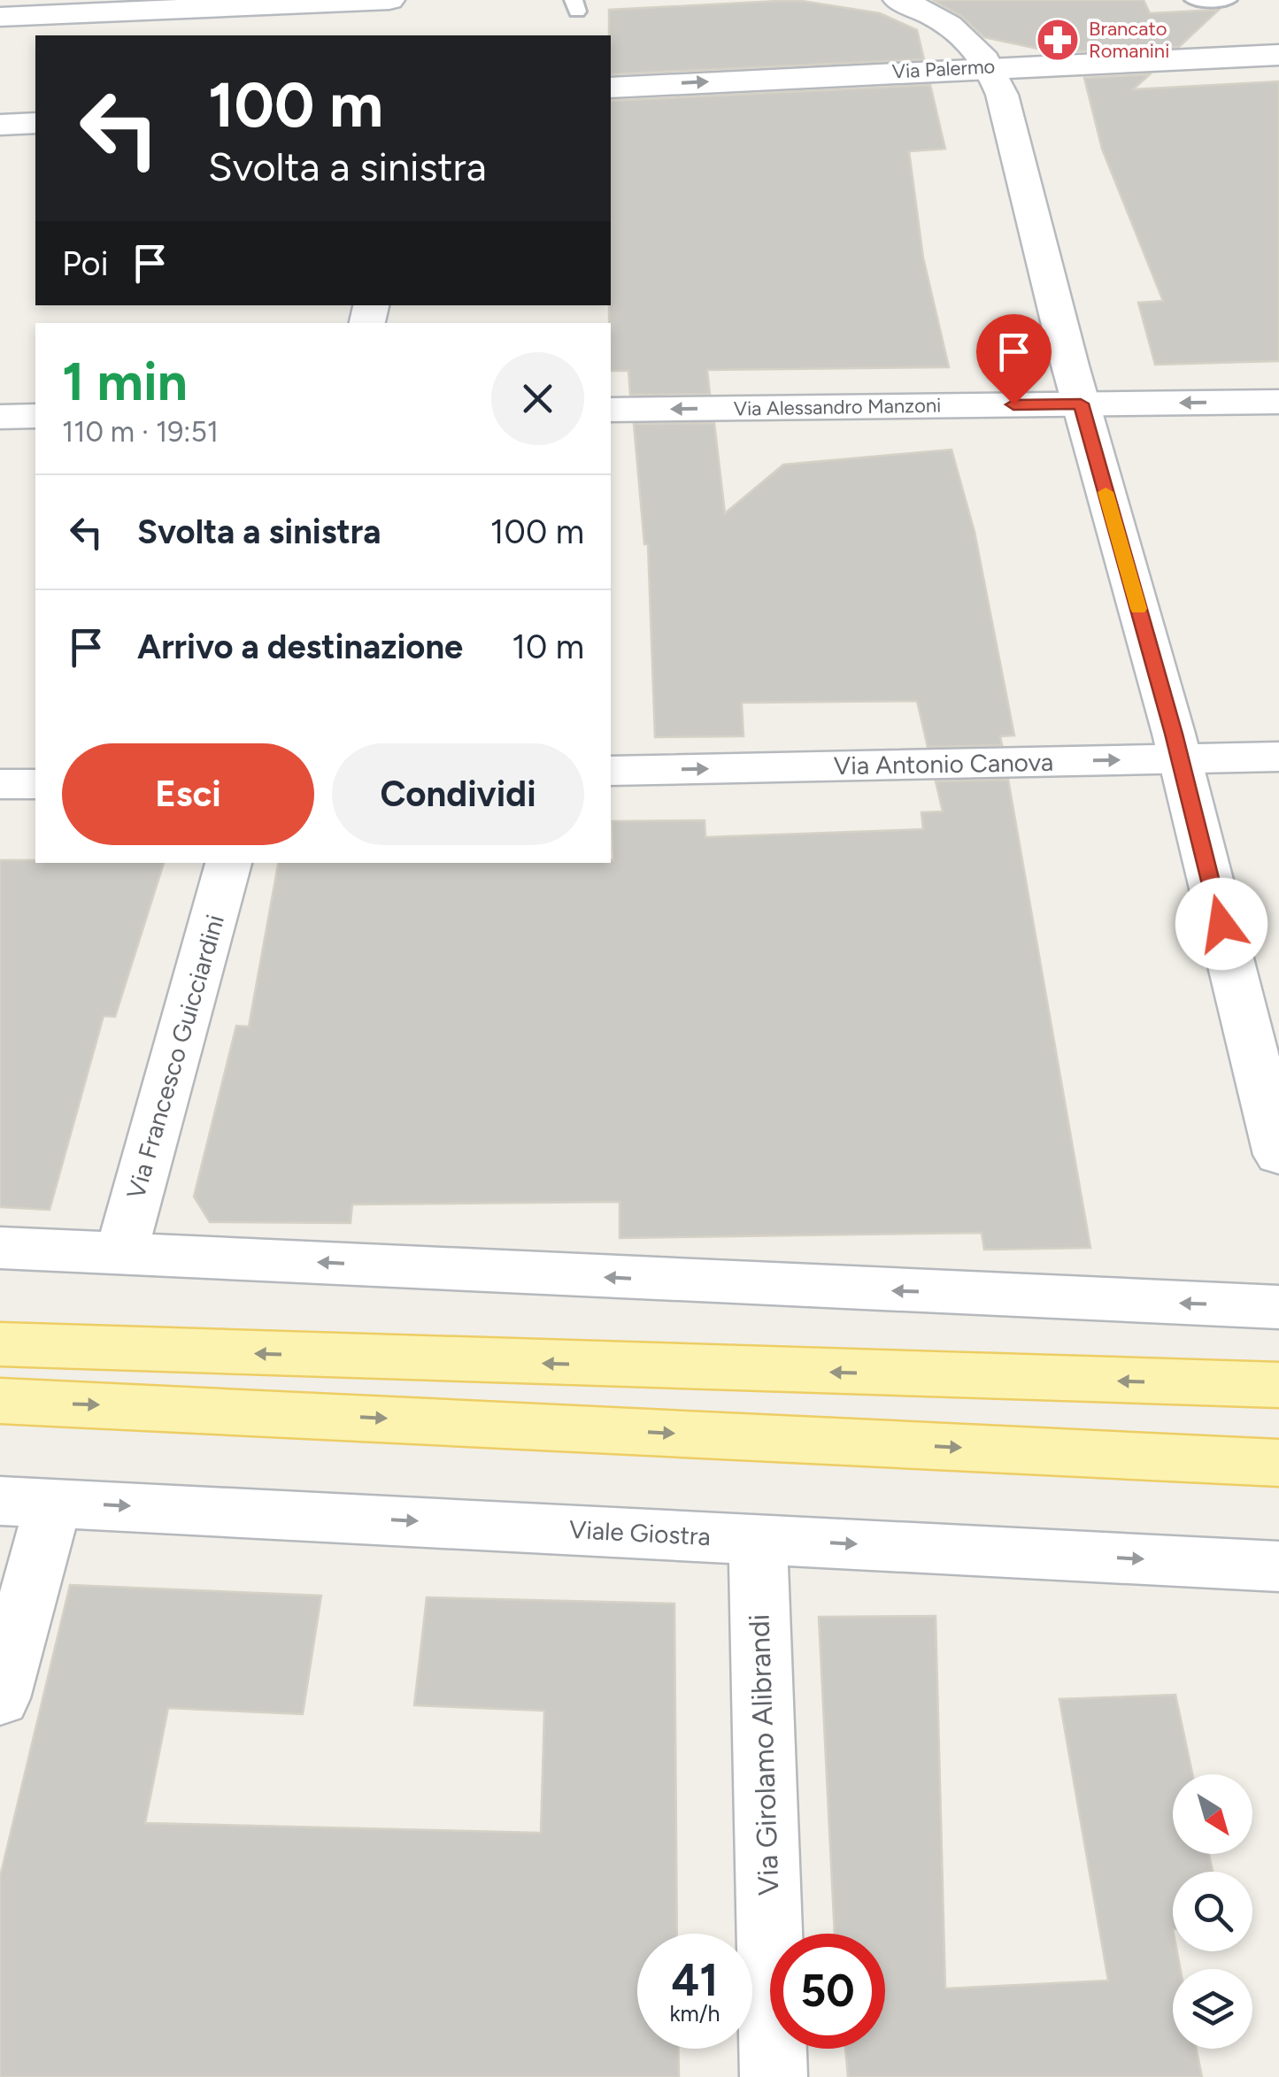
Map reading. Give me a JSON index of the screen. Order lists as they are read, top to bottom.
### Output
{
  "streets": {
    "street": [
      "Via Palermo",
      "Via Alessandro Manzoni",
      "Via Antonio Canova",
      "Via Francesco Guicciardini",
      "Viale Giostra",
      "Via Girolamo Alibrandi"
    ]
  },
  "crossings": [
    ["Viale Giostra", "Via Girolamo Alibrandi"]
  ],
  "one_way": ["Via Palermo", "Via Alessandro Manzoni", "Via Antonio Canova"],
  "places": {
    "pharmacy": ["Brancato Romanini"]
  },
  "north": "bottom right",
  "page": {
    "turn": ["100 m", "Svolta a sinistra"],
    "then": "Poi",
    "heading": ["1 min", "110 m · 19:51"],
    "list": [
      {
        "name": "Svolta a sinistra",
        "value": "100 m"
      },
      {
        "name": "Arrivo a destinazione",
        "value": "10 m"
      }
    ],
    "buttons": ["Esci", "Condividi"],
    "speed": "41 km/h",
    "limit": "50"
  }
}
